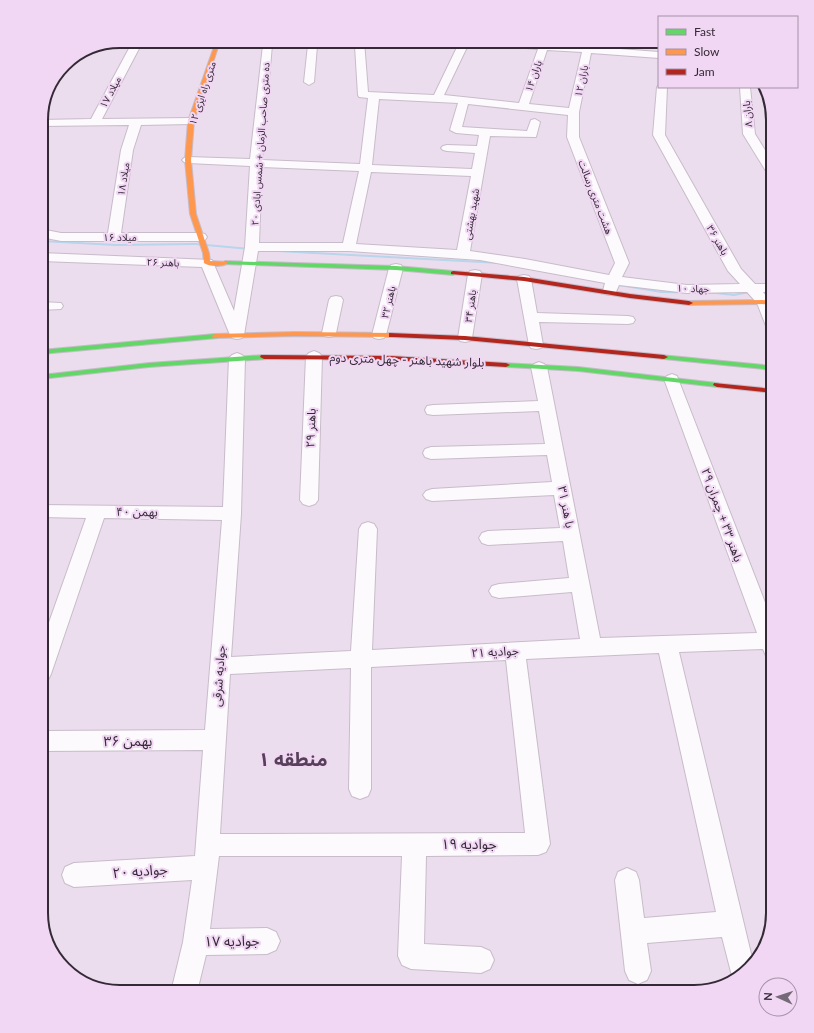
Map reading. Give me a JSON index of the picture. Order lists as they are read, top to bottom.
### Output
{
  "streets": {
    "street": [
      "باران ۱۴",
      "باران ۱۲",
      "میلاد ۱۷",
      "۱۲ متری راه ایزی",
      "باران ۸",
      "ده متری صاحب الزمان + شمس ابادی ۲۰",
      "میلاد ۱۸",
      "هشت متری رسالت",
      "شهید بهشتی",
      "میلاد ۱۶",
      "باهنر ۳۶",
      "باهنر ۲۶",
      "جهاد ۱۰",
      "باهنر ۳۲",
      "باهنر ۳۴",
      "بلوار شهید باهنر - چهل متری دوم",
      "باهنر ۲۹",
      "با هنر ۳۱",
      "بهمن ۴۰",
      "باهنر ۳۳ + چمران ۲۹",
      "جوادیه ۲۱",
      "جوادیه شرقی",
      "بهمن ۳۶",
      "جوادیه ۱۹",
      "جوادیه ۲۰",
      "جوادیه ۱۷"
    ]
  },
  "crossings": [
    ["باران ۱۲", "هشت متری رسالت"],
    ["۱۲ متری راه ایزی", "میلاد ۱۶"],
    ["۱۲ متری راه ایزی", "باهنر ۲۶"],
    ["ده متری صاحب الزمان + شمس ابادی ۲۰", "جهاد ۱۰"],
    ["ده متری صاحب الزمان + شمس ابادی ۲۰", "بلوار شهید باهنر - چهل متری دوم"],
    ["میلاد ۱۸", "میلاد ۱۶"],
    ["هشت متری رسالت", "جهاد ۱۰"],
    ["شهید بهشتی", "جهاد ۱۰"],
    ["باهنر ۳۶", "جهاد ۱۰"],
    ["باهنر ۳۲", "بلوار شهید باهنر - چهل متری دوم"],
    ["باهنر ۳۴", "بلوار شهید باهنر - چهل متری دوم"],
    ["بلوار شهید باهنر - چهل متری دوم", "باهنر ۲۹"],
    ["بلوار شهید باهنر - چهل متری دوم", "با هنر ۳۱"],
    ["بلوار شهید باهنر - چهل متری دوم", "باهنر ۳۳ + چمران ۲۹"],
    ["بلوار شهید باهنر - چهل متری دوم", "جوادیه شرقی"],
    ["با هنر ۳۱", "جوادیه ۲۱"],
    ["بهمن ۴۰", "جوادیه شرقی"],
    ["جوادیه ۲۱", "جوادیه شرقی"],
    ["جوادیه ۲۱", "جوادیه ۱۹"],
    ["جوادیه شرقی", "بهمن ۳۶"],
    ["جوادیه شرقی", "جوادیه ۱۹"],
    ["جوادیه شرقی", "جوادیه ۲۰"],
    ["جوادیه شرقی", "جوادیه ۱۷"],
    ["جوادیه ۱۹", "جوادیه ۲۰"]
  ],
  "districts": ["منطقه ۱"],
  "legend": ["Fast", "Slow", "Jam"],
  "north": "left"
}
